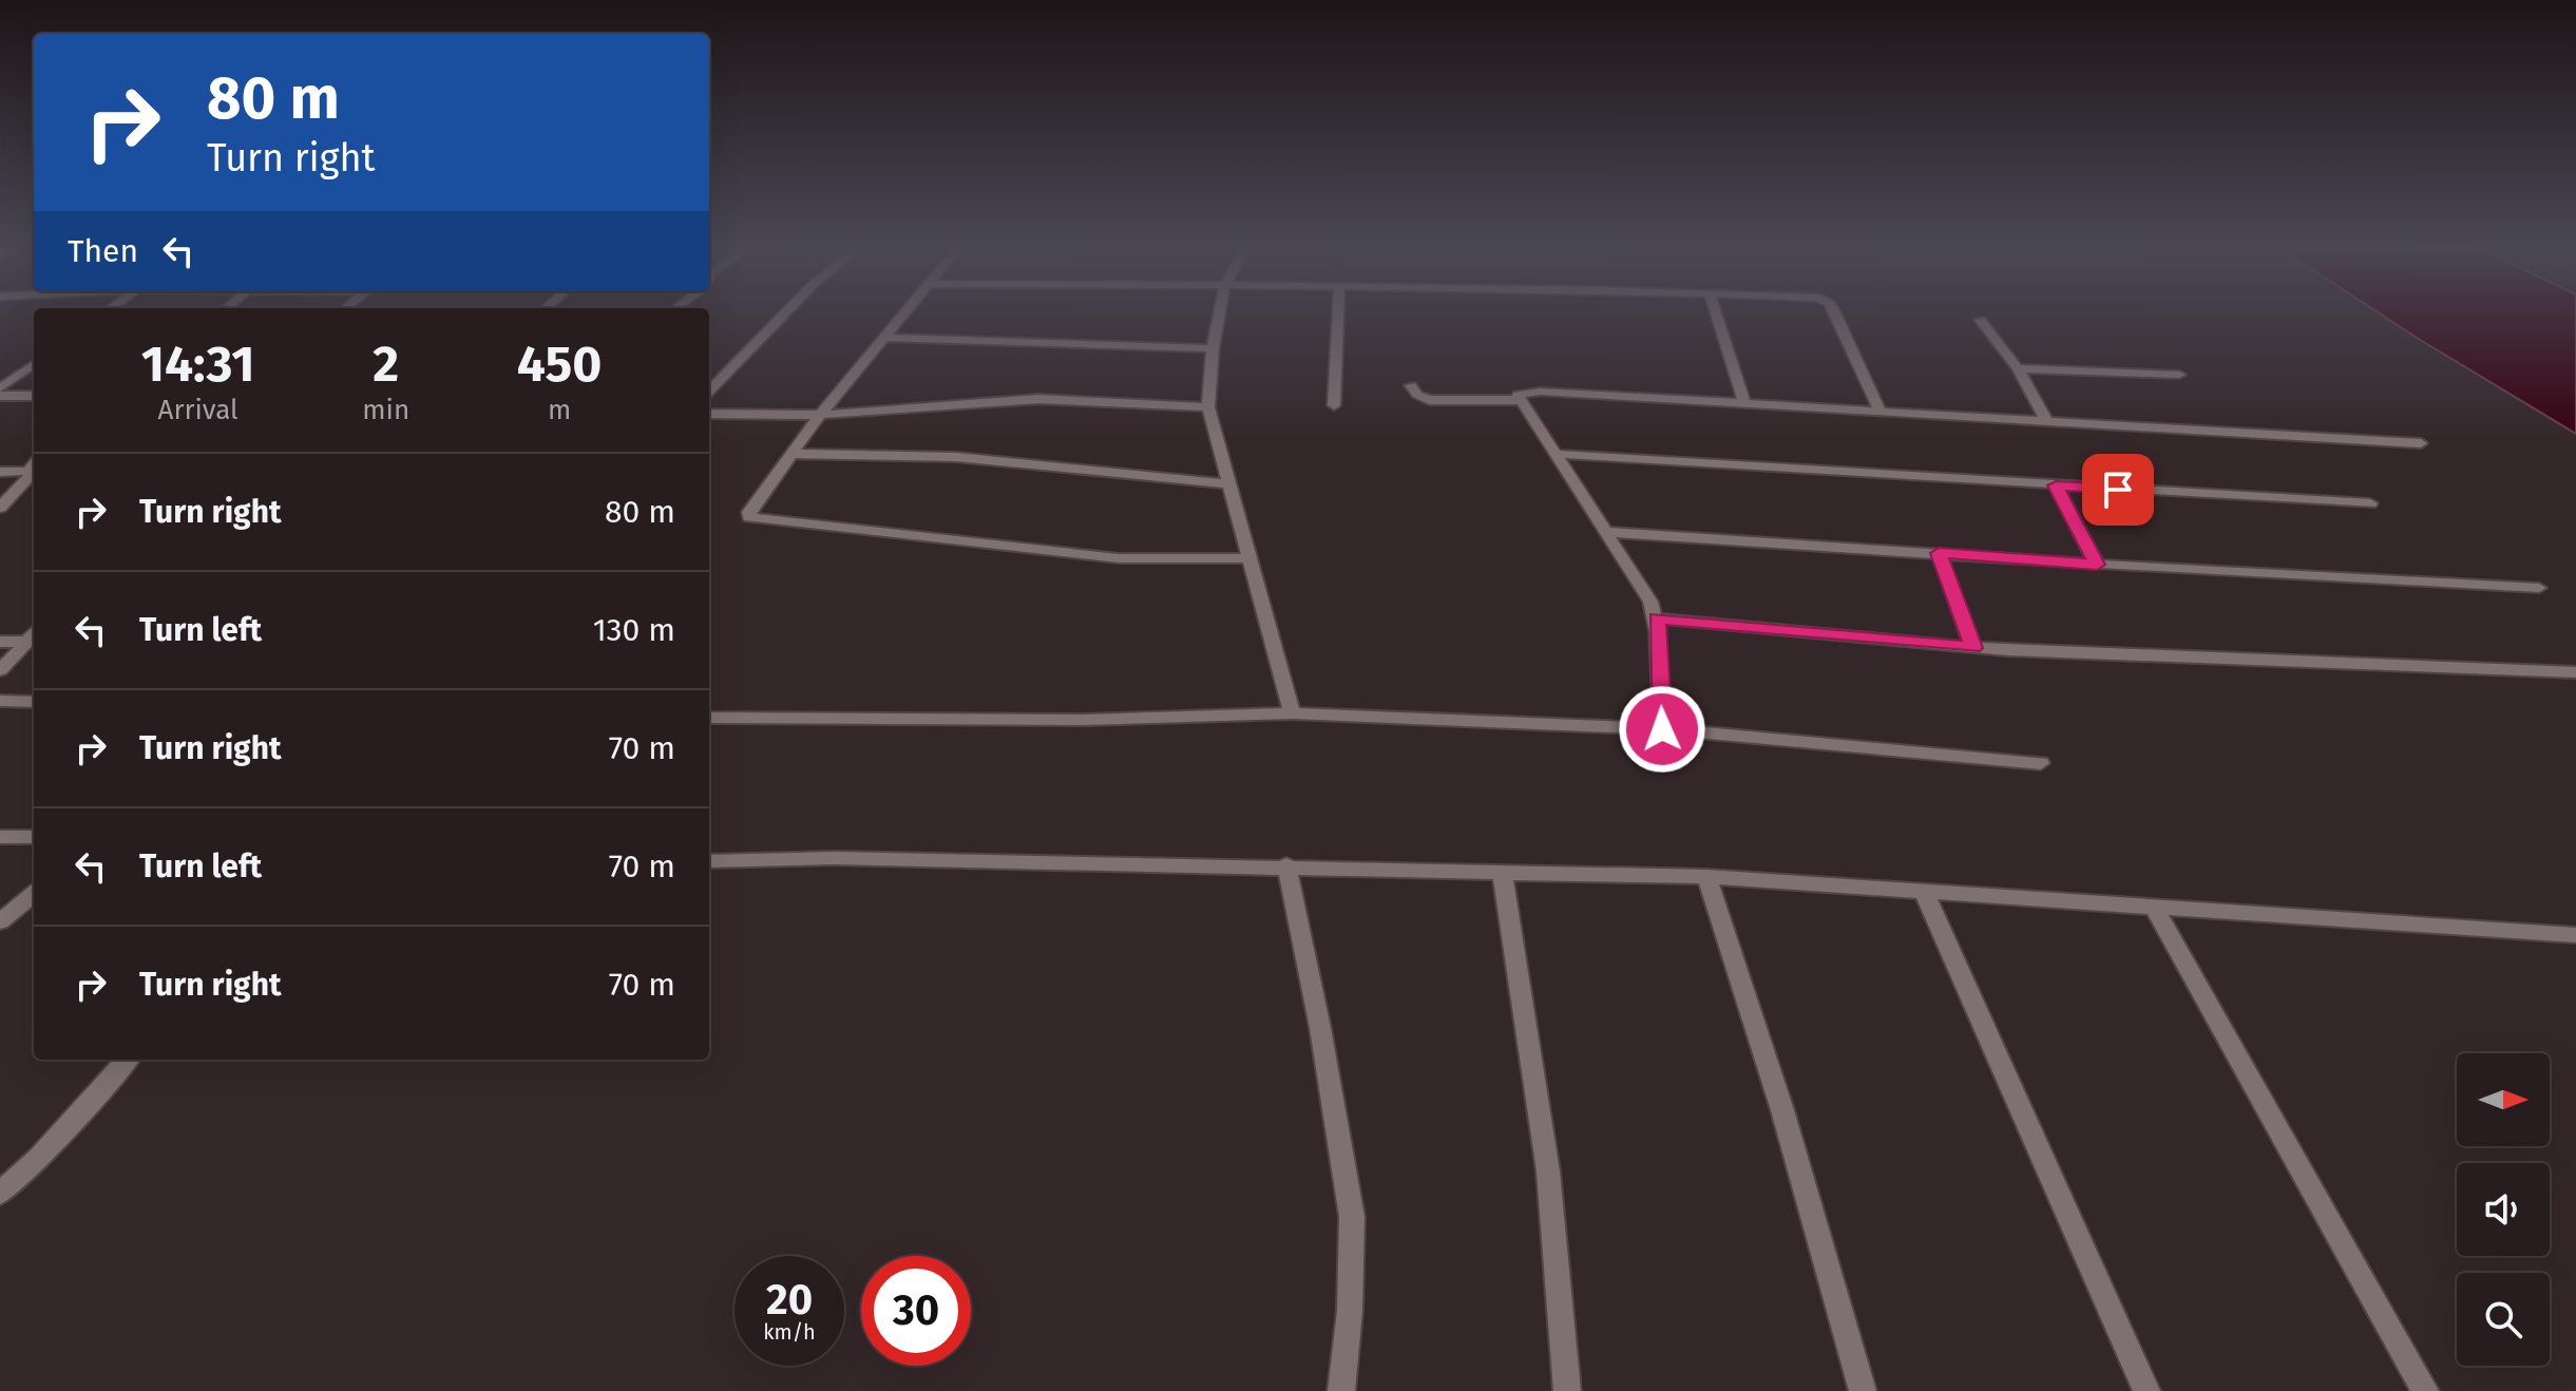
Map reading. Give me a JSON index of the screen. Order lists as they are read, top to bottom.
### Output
{
  "north": "right",
  "page": {
    "turn": ["80 m", "Turn right"],
    "then": "Then",
    "eta": [
      "14:31",
      "Arrival",
      "2",
      "min",
      "450",
      "m"
    ],
    "list": [
      {
        "name": "Turn right",
        "value": "80 m"
      },
      {
        "name": "Turn left",
        "value": "130 m"
      },
      {
        "name": "Turn right",
        "value": "70 m"
      },
      {
        "name": "Turn left",
        "value": "70 m"
      },
      {
        "name": "Turn right",
        "value": "70 m"
      }
    ],
    "speed": "20 km/h",
    "limit": "30"
  }
}
